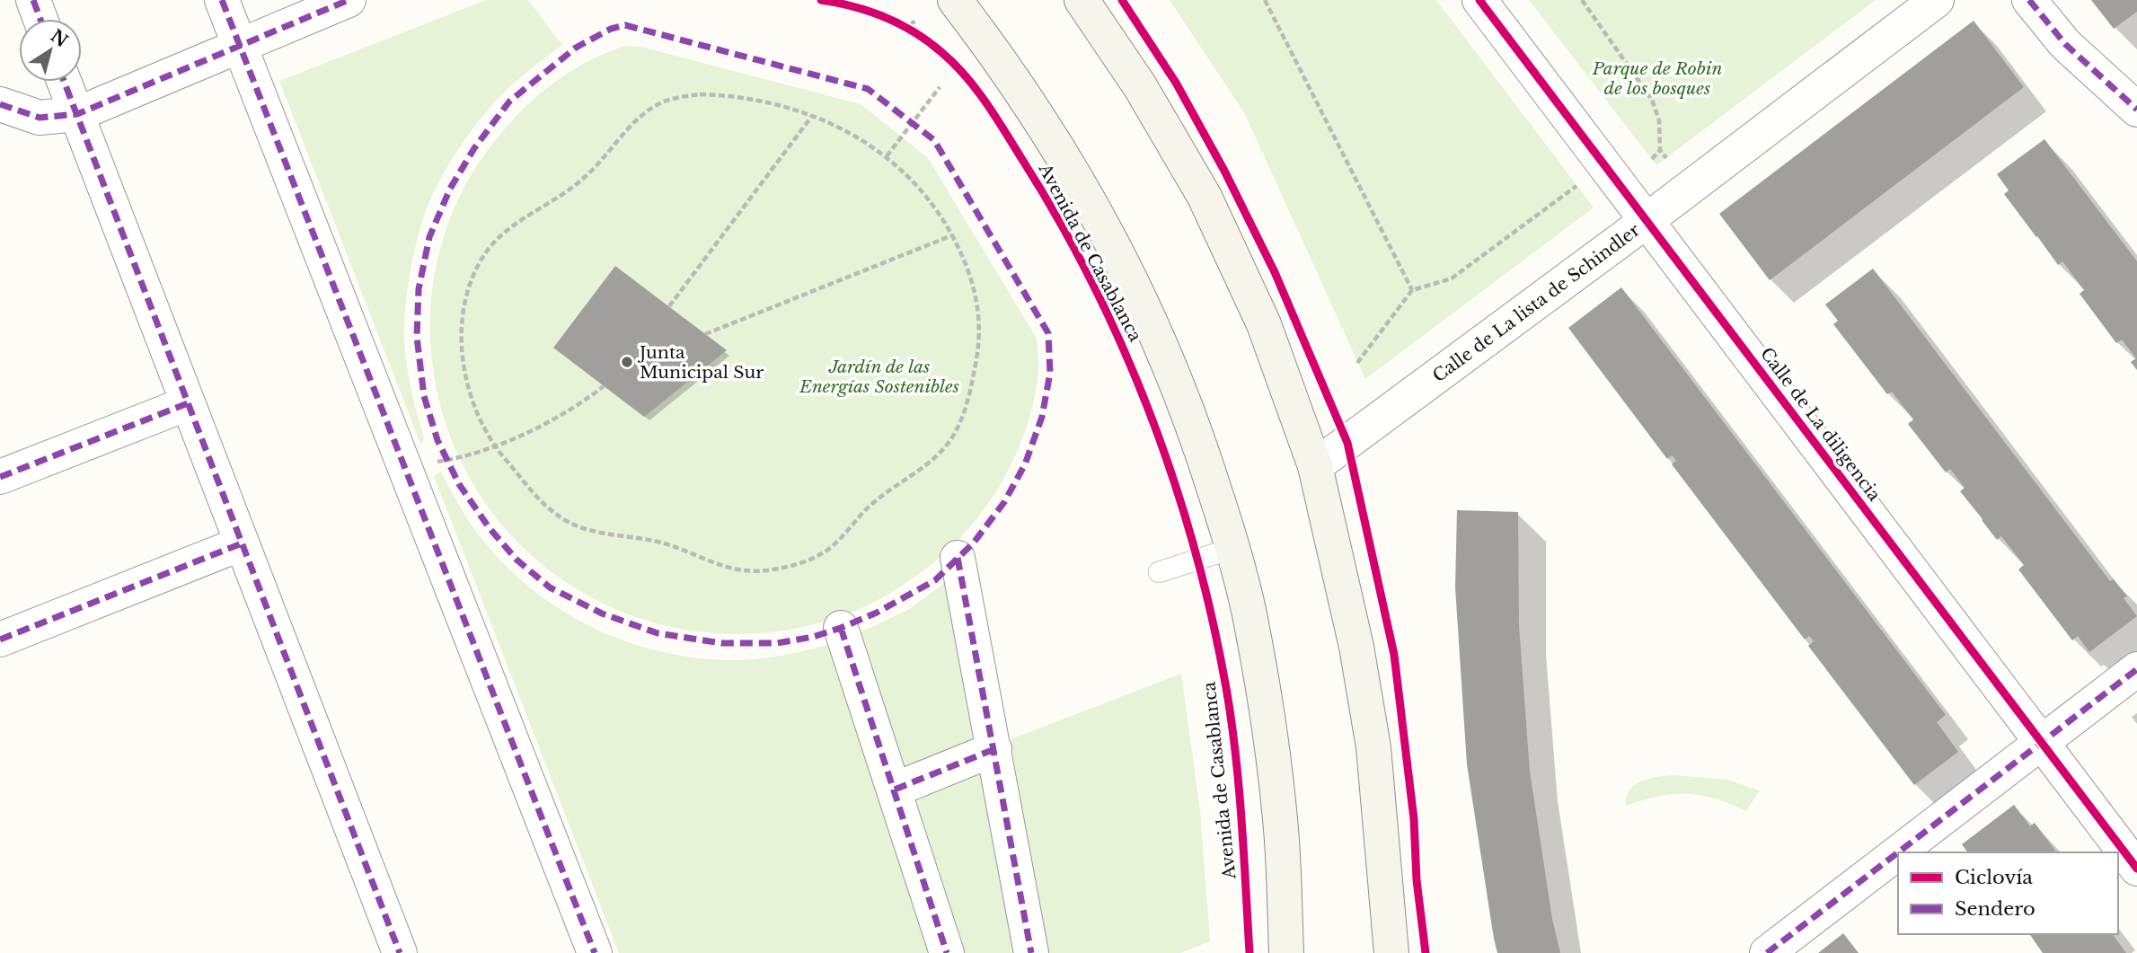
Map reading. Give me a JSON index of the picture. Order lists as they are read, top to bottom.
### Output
{
  "streets": {
    "main road": ["Avenida de Casablanca"],
    "street": ["Calle de La lista de Schindler", "Calle de La diligencia"]
  },
  "crossings": [
    ["Calle de La lista de Schindler", "Calle de La diligencia"]
  ],
  "parks": ["Parque de Robin de los bosques", "Jardín de las Energías Sostenibles"],
  "places": ["Junta Municipal Sur"],
  "legend": ["Ciclovía", "Sendero"],
  "north": "top right"
}
